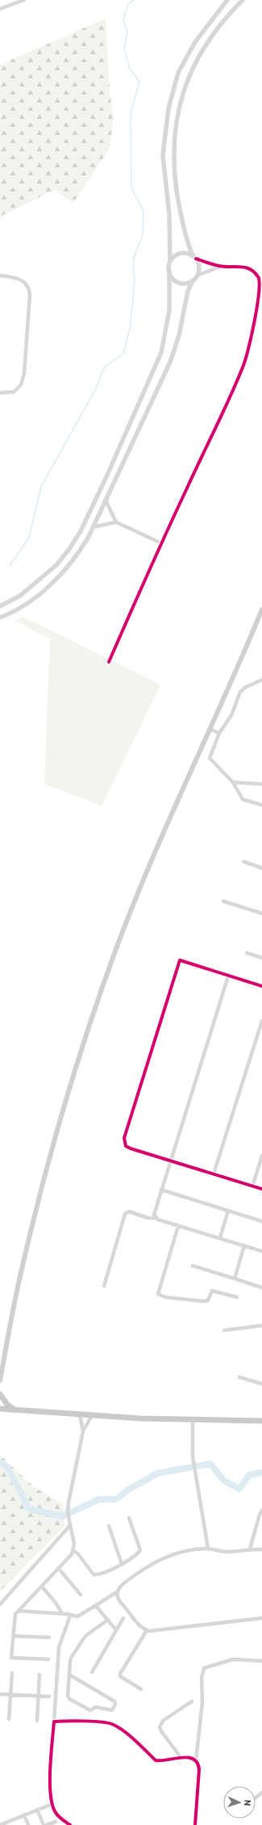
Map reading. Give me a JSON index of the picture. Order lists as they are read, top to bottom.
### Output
{
  "north": "right"
}
